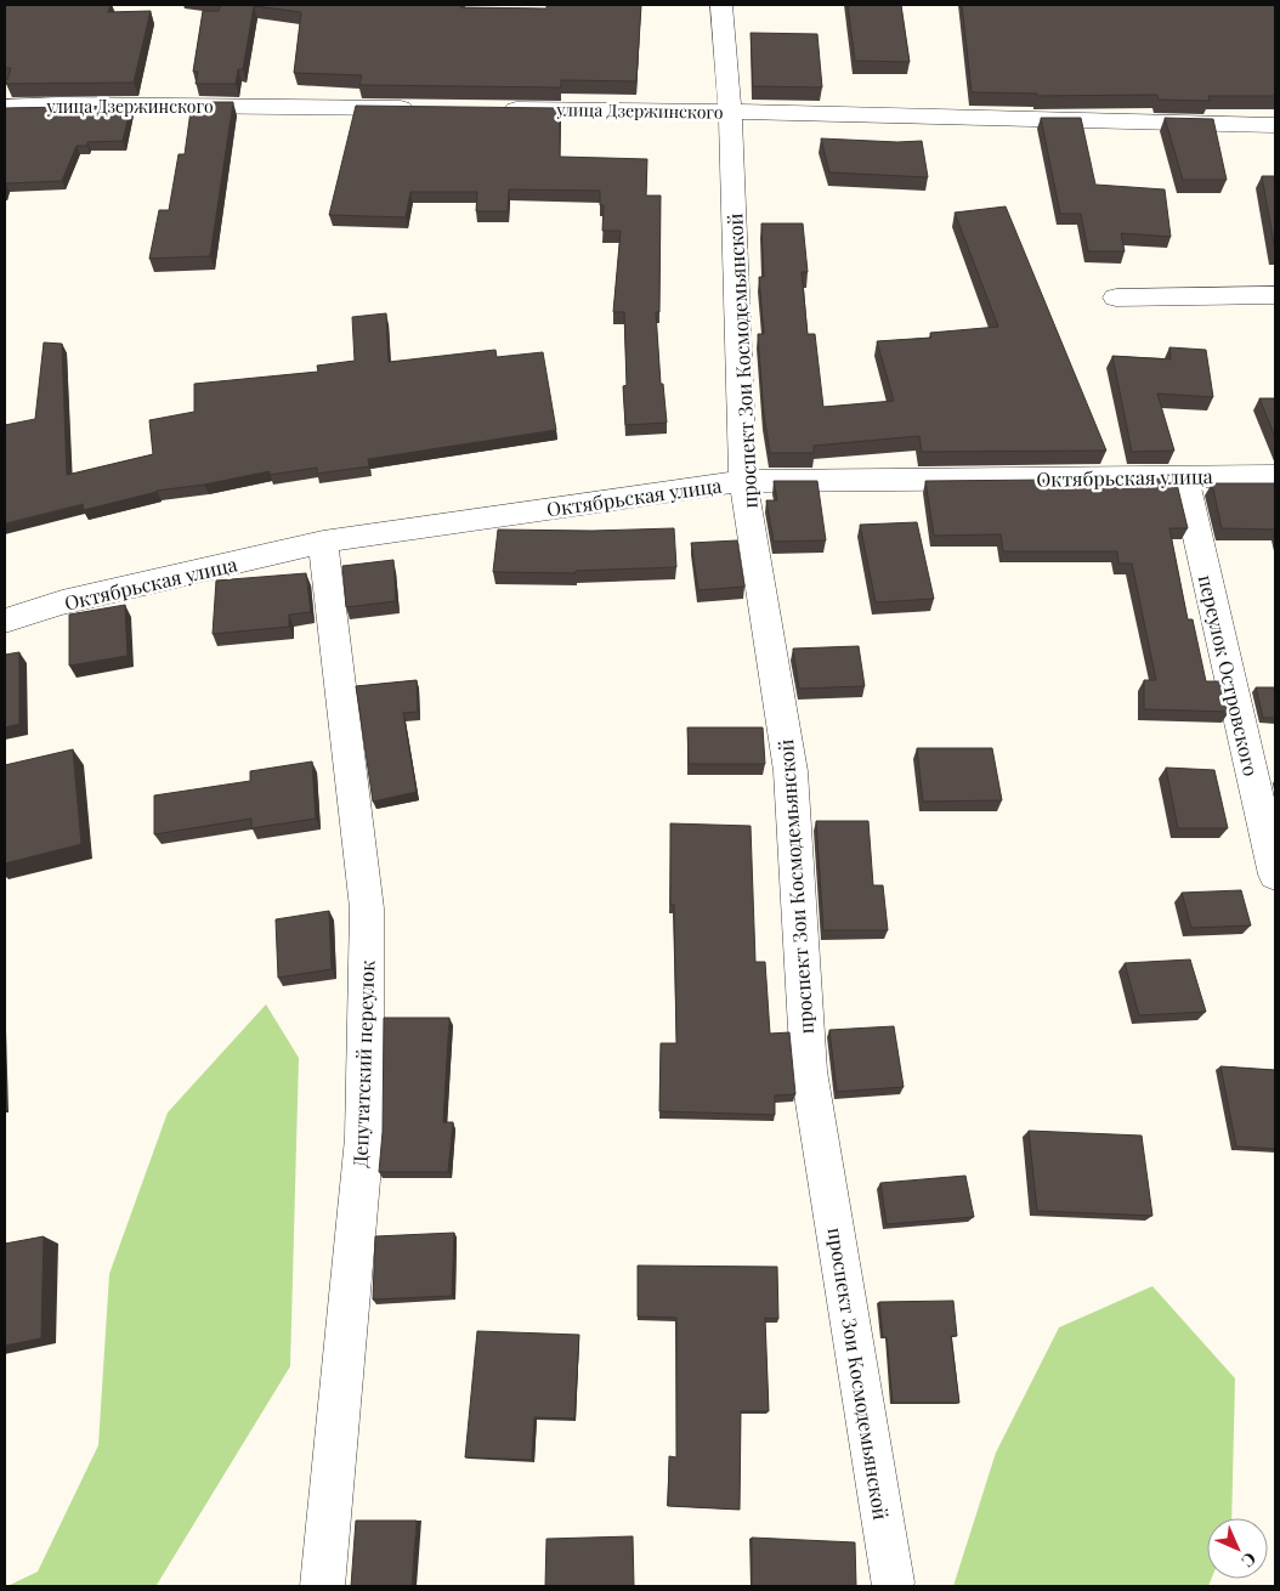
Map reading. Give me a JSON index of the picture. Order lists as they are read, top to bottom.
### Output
{
  "streets": {
    "street": [
      "улица Дзержинского",
      "проспект Зои Космодемьянской",
      "Октябрьская улица",
      "переулок Островского",
      "Депутатский переулок"
    ]
  },
  "crossings": [
    ["улица Дзержинского", "проспект Зои Космодемьянской"],
    ["проспект Зои Космодемьянской", "Октябрьская улица"],
    ["Октябрьская улица", "переулок Островского"],
    ["Октябрьская улица", "Депутатский переулок"]
  ],
  "north": "bottom right"
}
